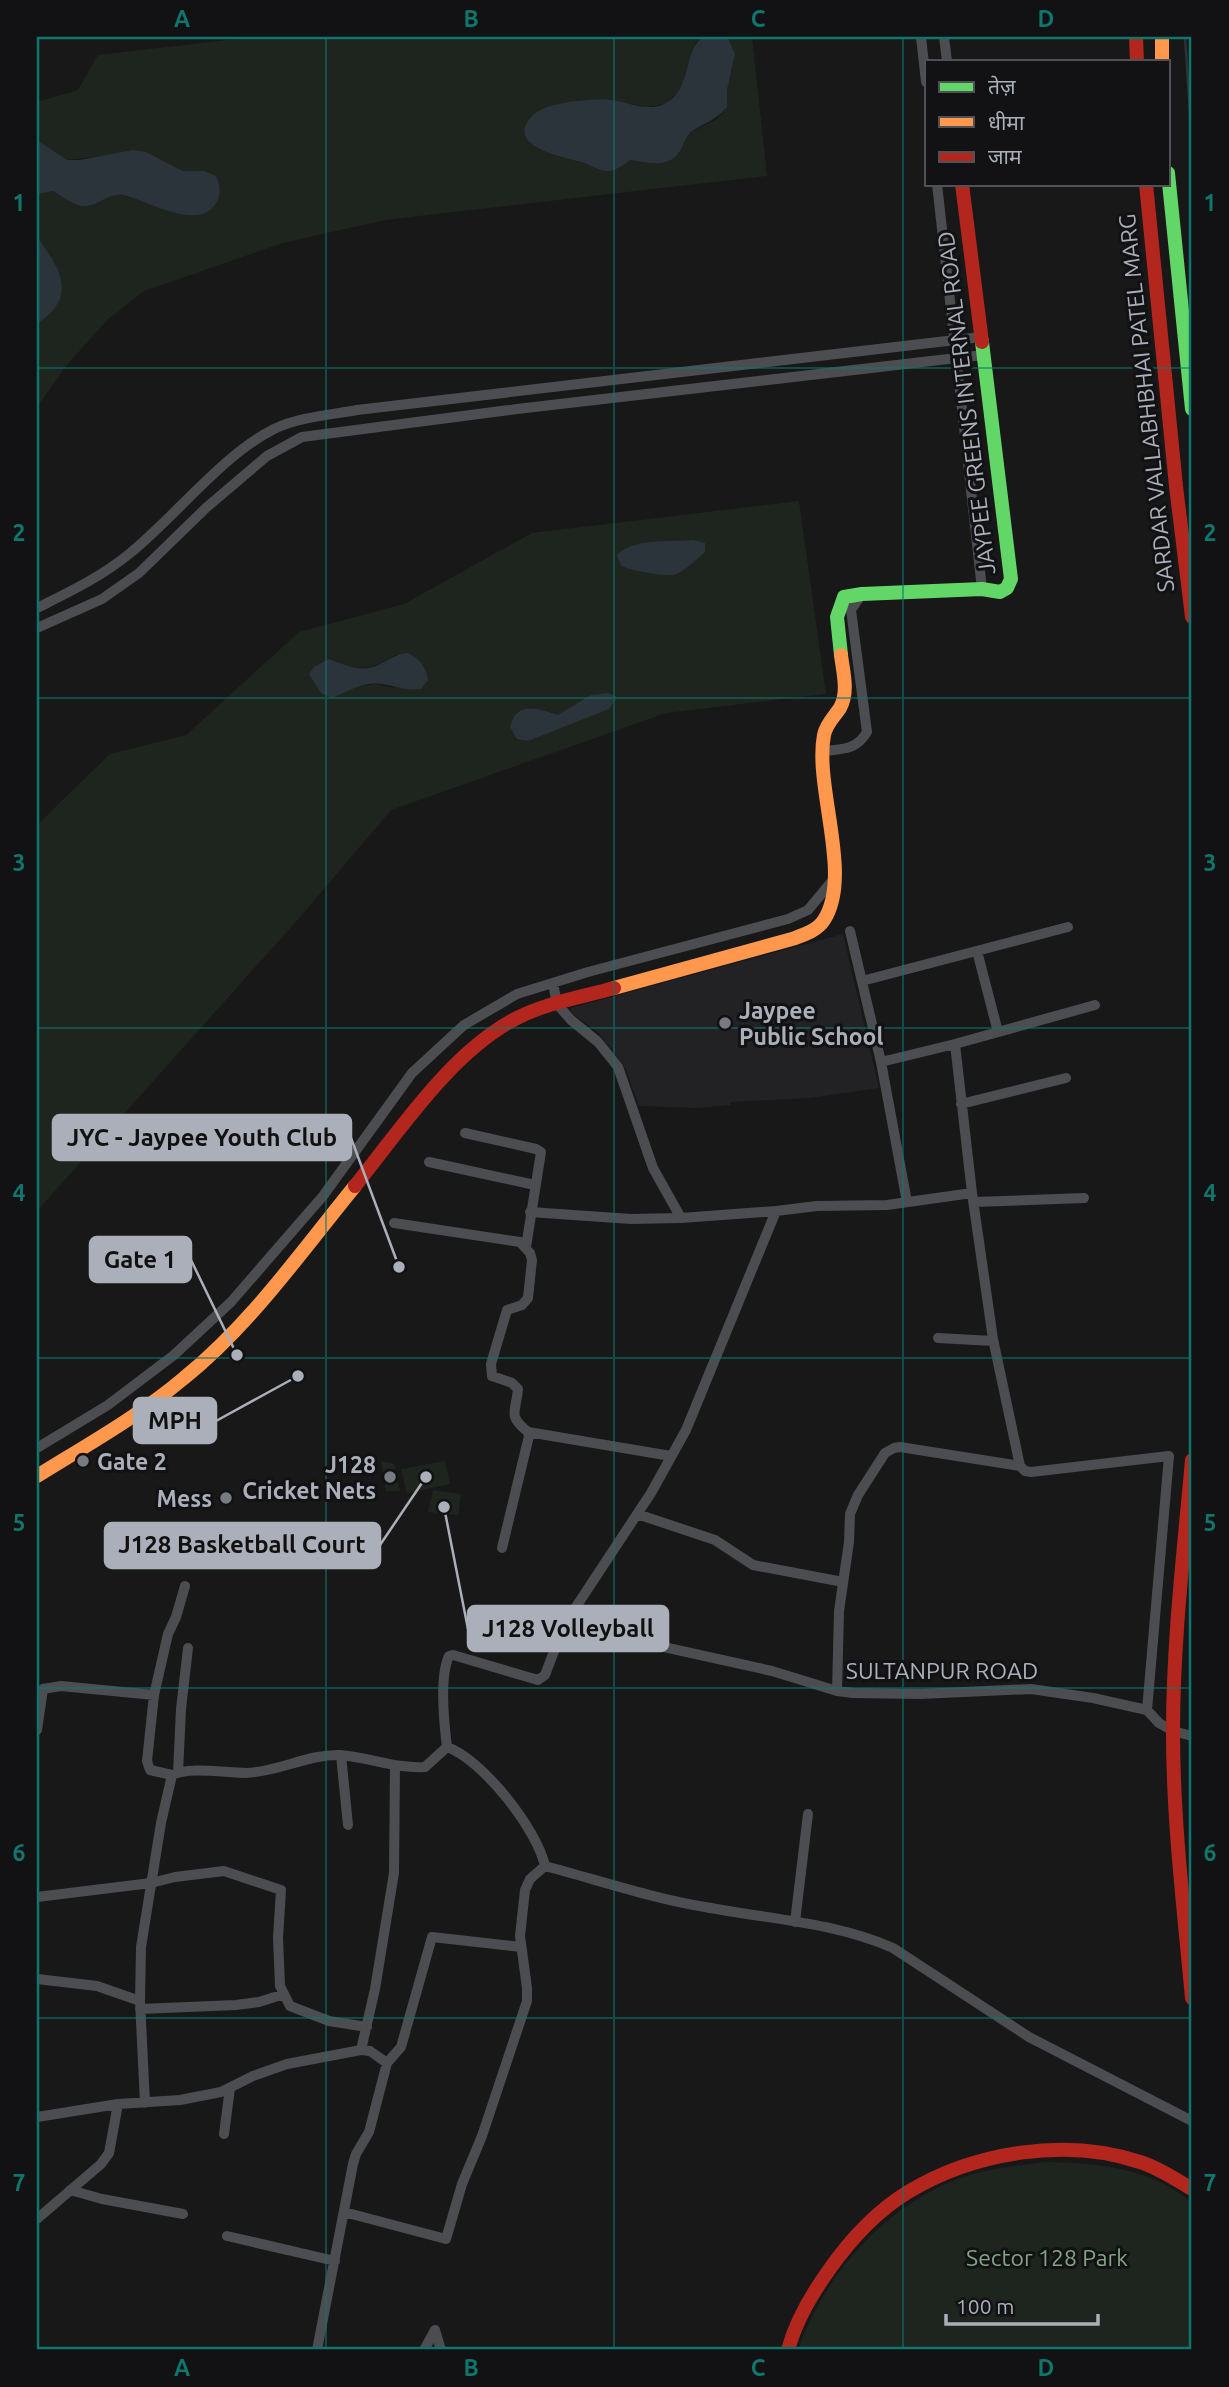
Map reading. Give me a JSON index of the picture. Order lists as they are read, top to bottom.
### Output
{
  "streets": {
    "street": ["JAYPEE GREENS INTERNAL ROAD", "SARDAR VALLABHBHAI PATEL MARG", "SULTANPUR ROAD"]
  },
  "parks": ["Sector 128 Park"],
  "places": [
    "Jaypee Public School",
    "JYC - Jaypee Youth Club",
    "Gate 1",
    "MPH",
    "Gate 2",
    "J128 Cricket Nets",
    "J128 Basketball Court",
    "Mess",
    "J128 Volleyball"
  ],
  "legend": ["तेज़", "धीमा", "जाम"],
  "scale_bar": "100 m",
  "grid": {
    "columns": [
      "A",
      "B",
      "C",
      "D"
    ],
    "rows": [
      "1",
      "2",
      "3",
      "4",
      "5",
      "6",
      "7"
    ]
  }
}
